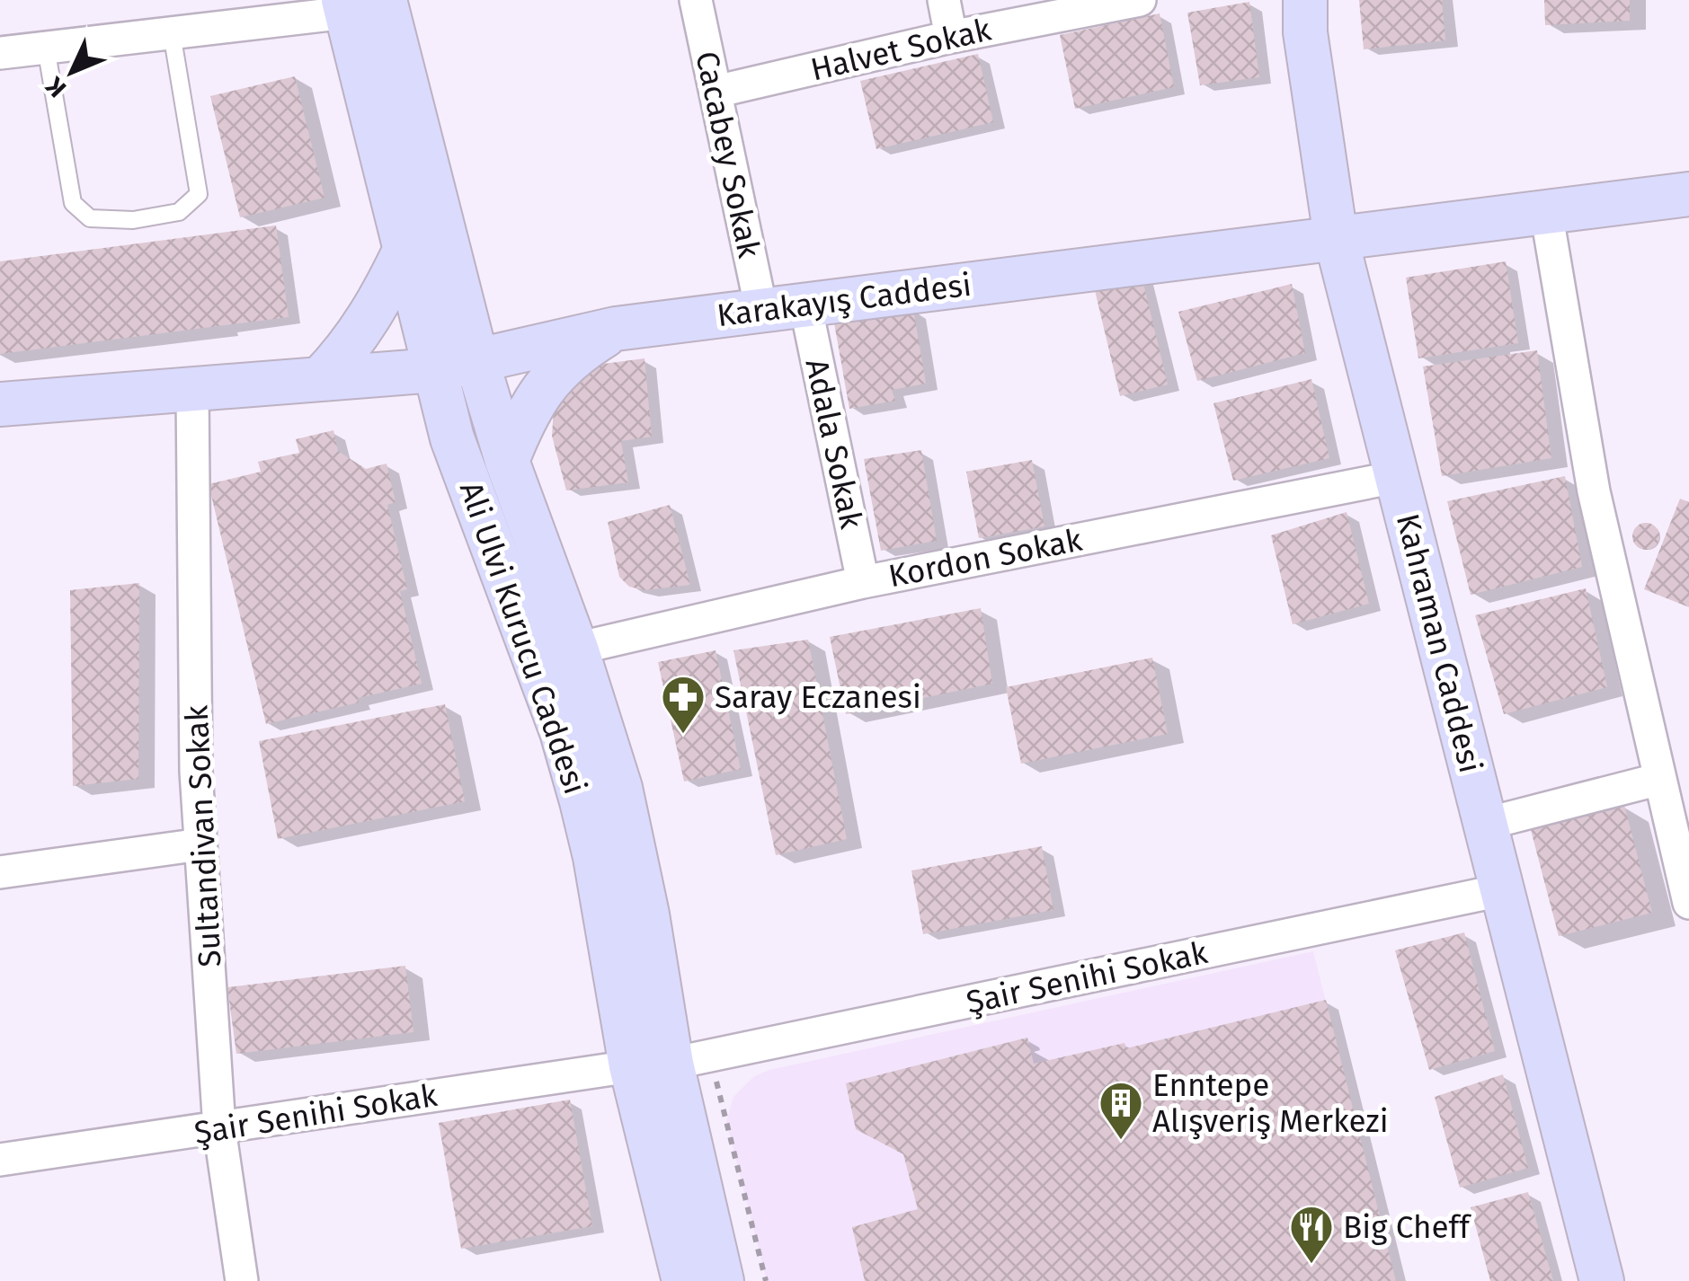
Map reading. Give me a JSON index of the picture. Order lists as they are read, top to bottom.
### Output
{
  "streets": {
    "street": [
      "Halvet Sokak",
      "Cacabey Sokak",
      "Karakayış Caddesi",
      "Adala Sokak",
      "Kordon Sokak",
      "Ali Ulvi Kurucu Caddesi",
      "Kahraman Caddesi",
      "Sultandivan Sokak",
      "Şair Senihi Sokak"
    ]
  },
  "crossings": [
    ["Halvet Sokak", "Cacabey Sokak"],
    ["Cacabey Sokak", "Karakayış Caddesi"],
    ["Karakayış Caddesi", "Adala Sokak"],
    ["Karakayış Caddesi", "Ali Ulvi Kurucu Caddesi"],
    ["Karakayış Caddesi", "Kahraman Caddesi"],
    ["Karakayış Caddesi", "Sultandivan Sokak"],
    ["Adala Sokak", "Kordon Sokak"],
    ["Kordon Sokak", "Ali Ulvi Kurucu Caddesi"],
    ["Kordon Sokak", "Kahraman Caddesi"],
    ["Ali Ulvi Kurucu Caddesi", "Şair Senihi Sokak"],
    ["Kahraman Caddesi", "Şair Senihi Sokak"],
    ["Sultandivan Sokak", "Şair Senihi Sokak"]
  ],
  "places": {
    "pharmacy": ["Saray Eczanesi"],
    "building": ["Enntepe Alışveriş Merkezi"],
    "restaurant": ["Big Cheff"]
  },
  "north": "bottom left"
}
